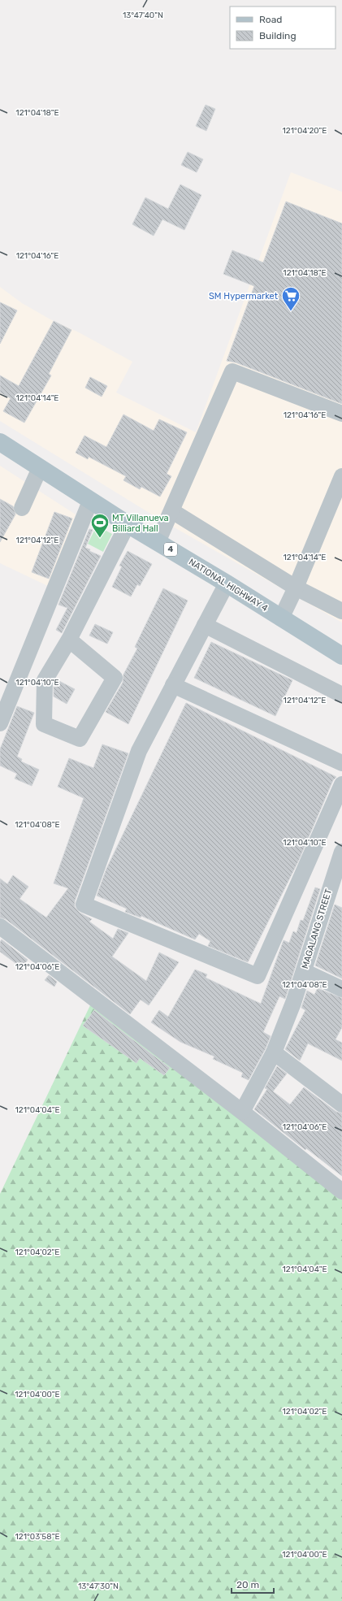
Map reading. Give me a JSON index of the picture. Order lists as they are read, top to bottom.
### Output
{
  "streets": {
    "main road": ["4", "NATIONAL HIGHWAY 4"],
    "street": ["MAGALANG STREET"]
  },
  "places": {
    "supermarket": ["SM Hypermarket"],
    "sports": ["MT Villanueva Billiard Hall"]
  },
  "legend": ["Road", "Building"],
  "scale_bar": "20 m",
  "coordinates": [
    "13°47'40\"N",
    "121°04'18\"E",
    "121°04'20\"E",
    "121°04'16\"E",
    "121°04'14\"E",
    "121°04'12\"E",
    "121°04'10\"E",
    "121°04'08\"E",
    "121°04'06\"E",
    "121°04'04\"E",
    "121°04'02\"E",
    "121°04'00\"E",
    "121°03'58\"E",
    "13°47'30\"N"
  ]
}
